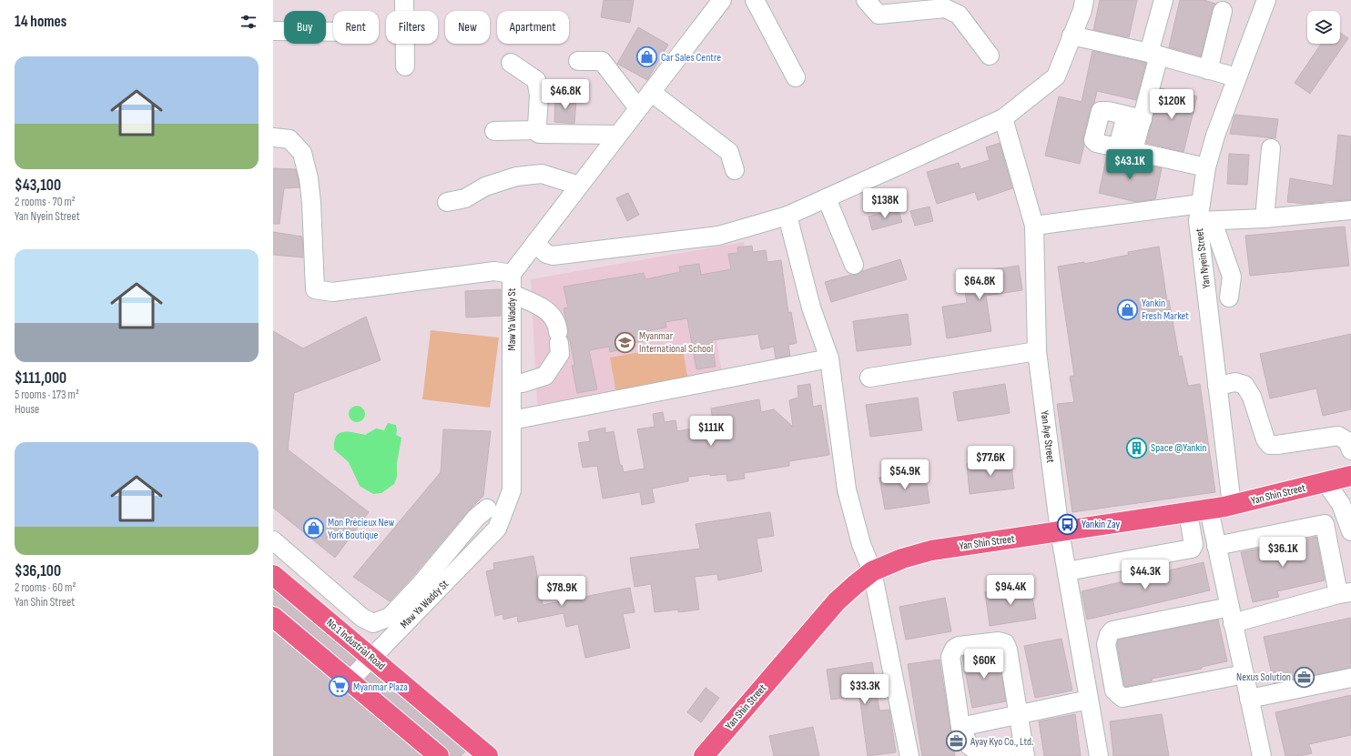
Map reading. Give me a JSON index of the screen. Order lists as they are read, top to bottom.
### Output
{
  "streets": {
    "main road": ["Yan Shin Street", "No.1 Industrial Road"],
    "street": ["Yan Nyein Street", "Maw Ya Waddy St", "Yan Aye Street"]
  },
  "crossings": [
    ["Yan Nyein Street", "Yan Shin Street"],
    ["Maw Ya Waddy St", "No.1 Industrial Road"],
    ["Yan Aye Street", "Yan Shin Street"]
  ],
  "places": {
    "shop": ["Car Sales Centre", "Yankin Fresh Market", "Mon Précieux New York Boutique"],
    "school or university": ["Myanmar International School"],
    "building": ["Space @Yankin"],
    "bus stop": ["Yankin Zay"],
    "office": ["Nexus Solution", "Ayay Kyo Co., Ltd."],
    "supermarket": ["Myanmar Plaza"]
  },
  "page": {
    "heading": "14 homes",
    "chip": [
      "Buy",
      "Rent",
      "Filters",
      "New",
      "Apartment"
    ],
    "list": [
      {
        "name": "$43,100",
        "note": "2 rooms · 70 m² · Yan Nyein Street"
      },
      {
        "name": "$111,000",
        "note": "5 rooms · 173 m² · House"
      },
      {
        "name": "$36,100",
        "note": "2 rooms · 60 m² · Yan Shin Street"
      }
    ],
    "price": [
      "$46.8K",
      "$120K",
      "$43.1K",
      "$138K",
      "$64.8K",
      "$111K",
      "$77.6K",
      "$54.9K",
      "$36.1K",
      "$44.3K",
      "$94.4K",
      "$78.9K",
      "$60K",
      "$33.3K"
    ]
  }
}
